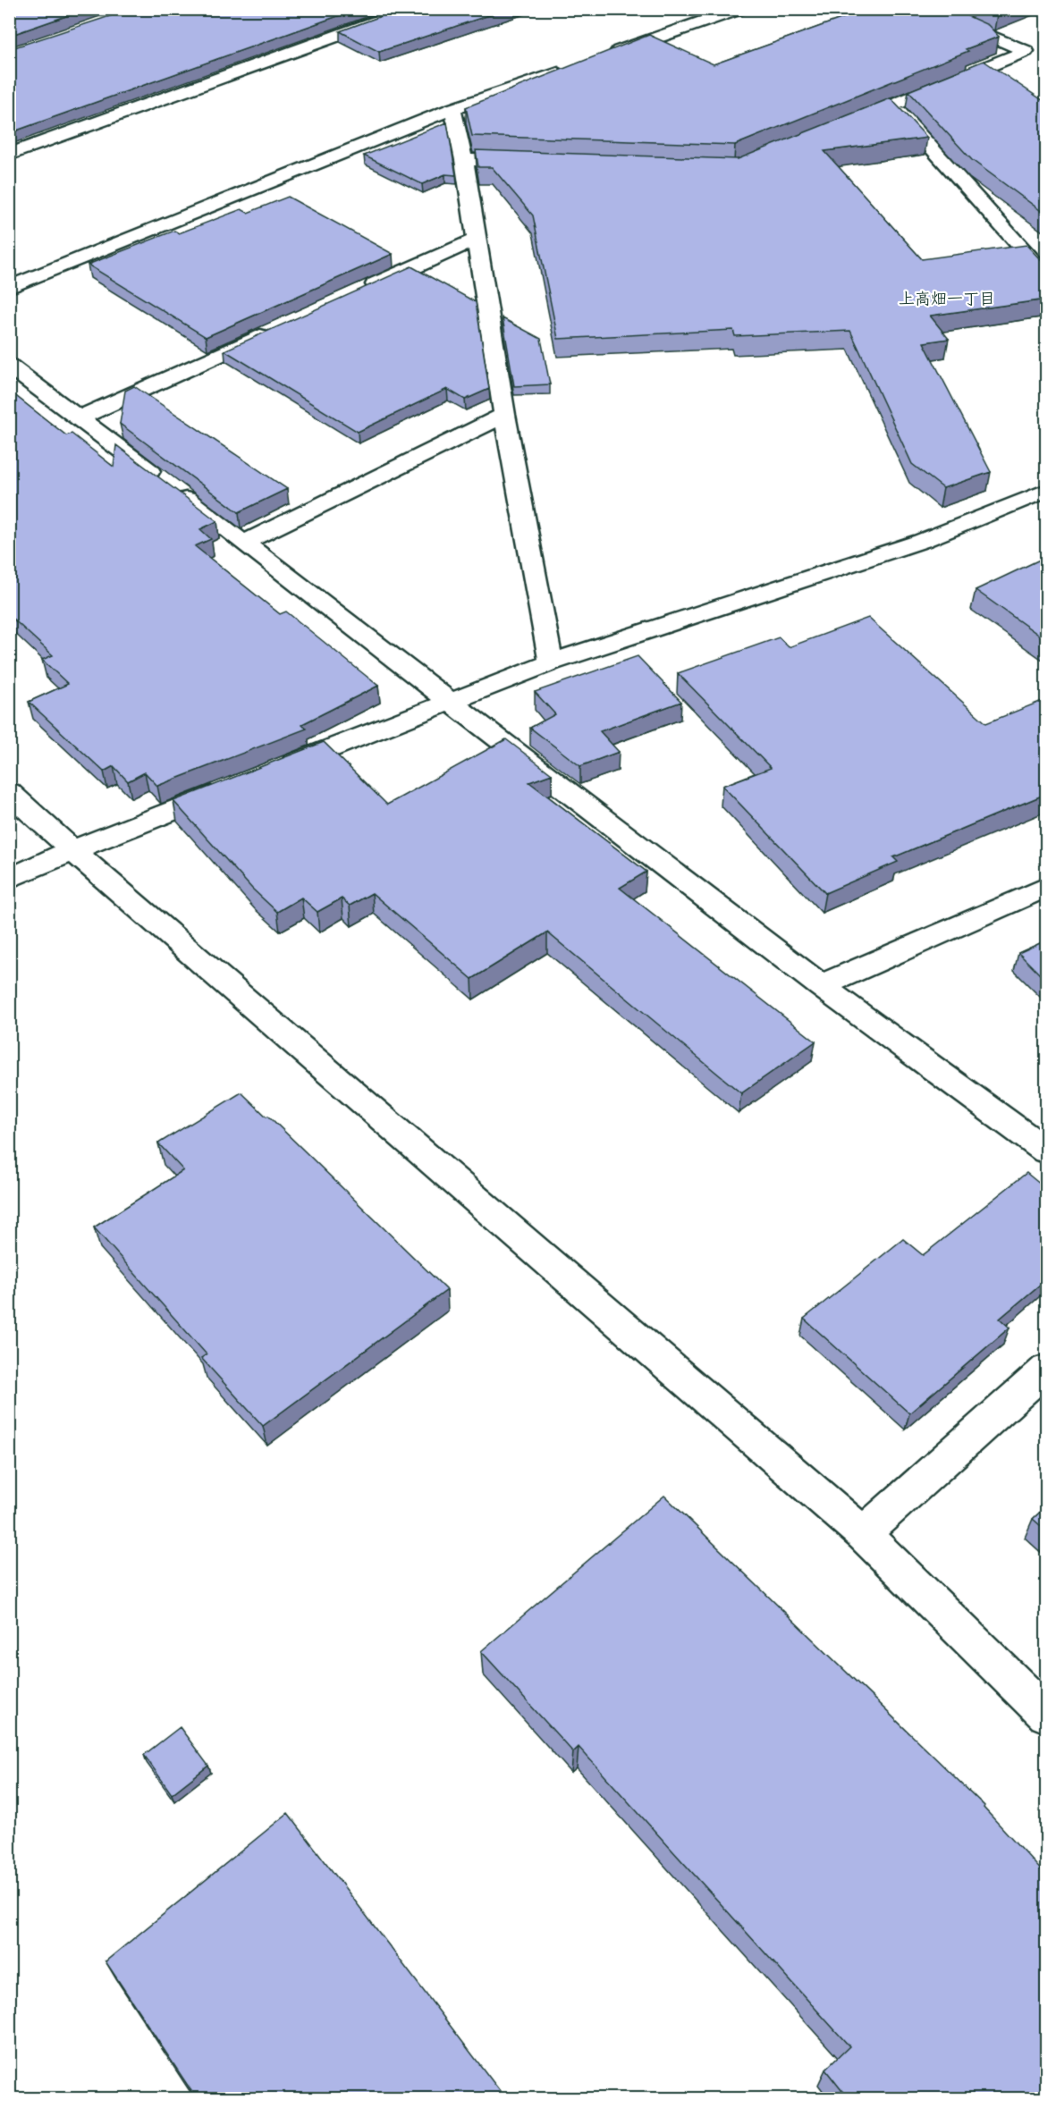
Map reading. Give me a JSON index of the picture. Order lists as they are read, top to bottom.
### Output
{
  "districts": ["上高畑一丁目"]
}
